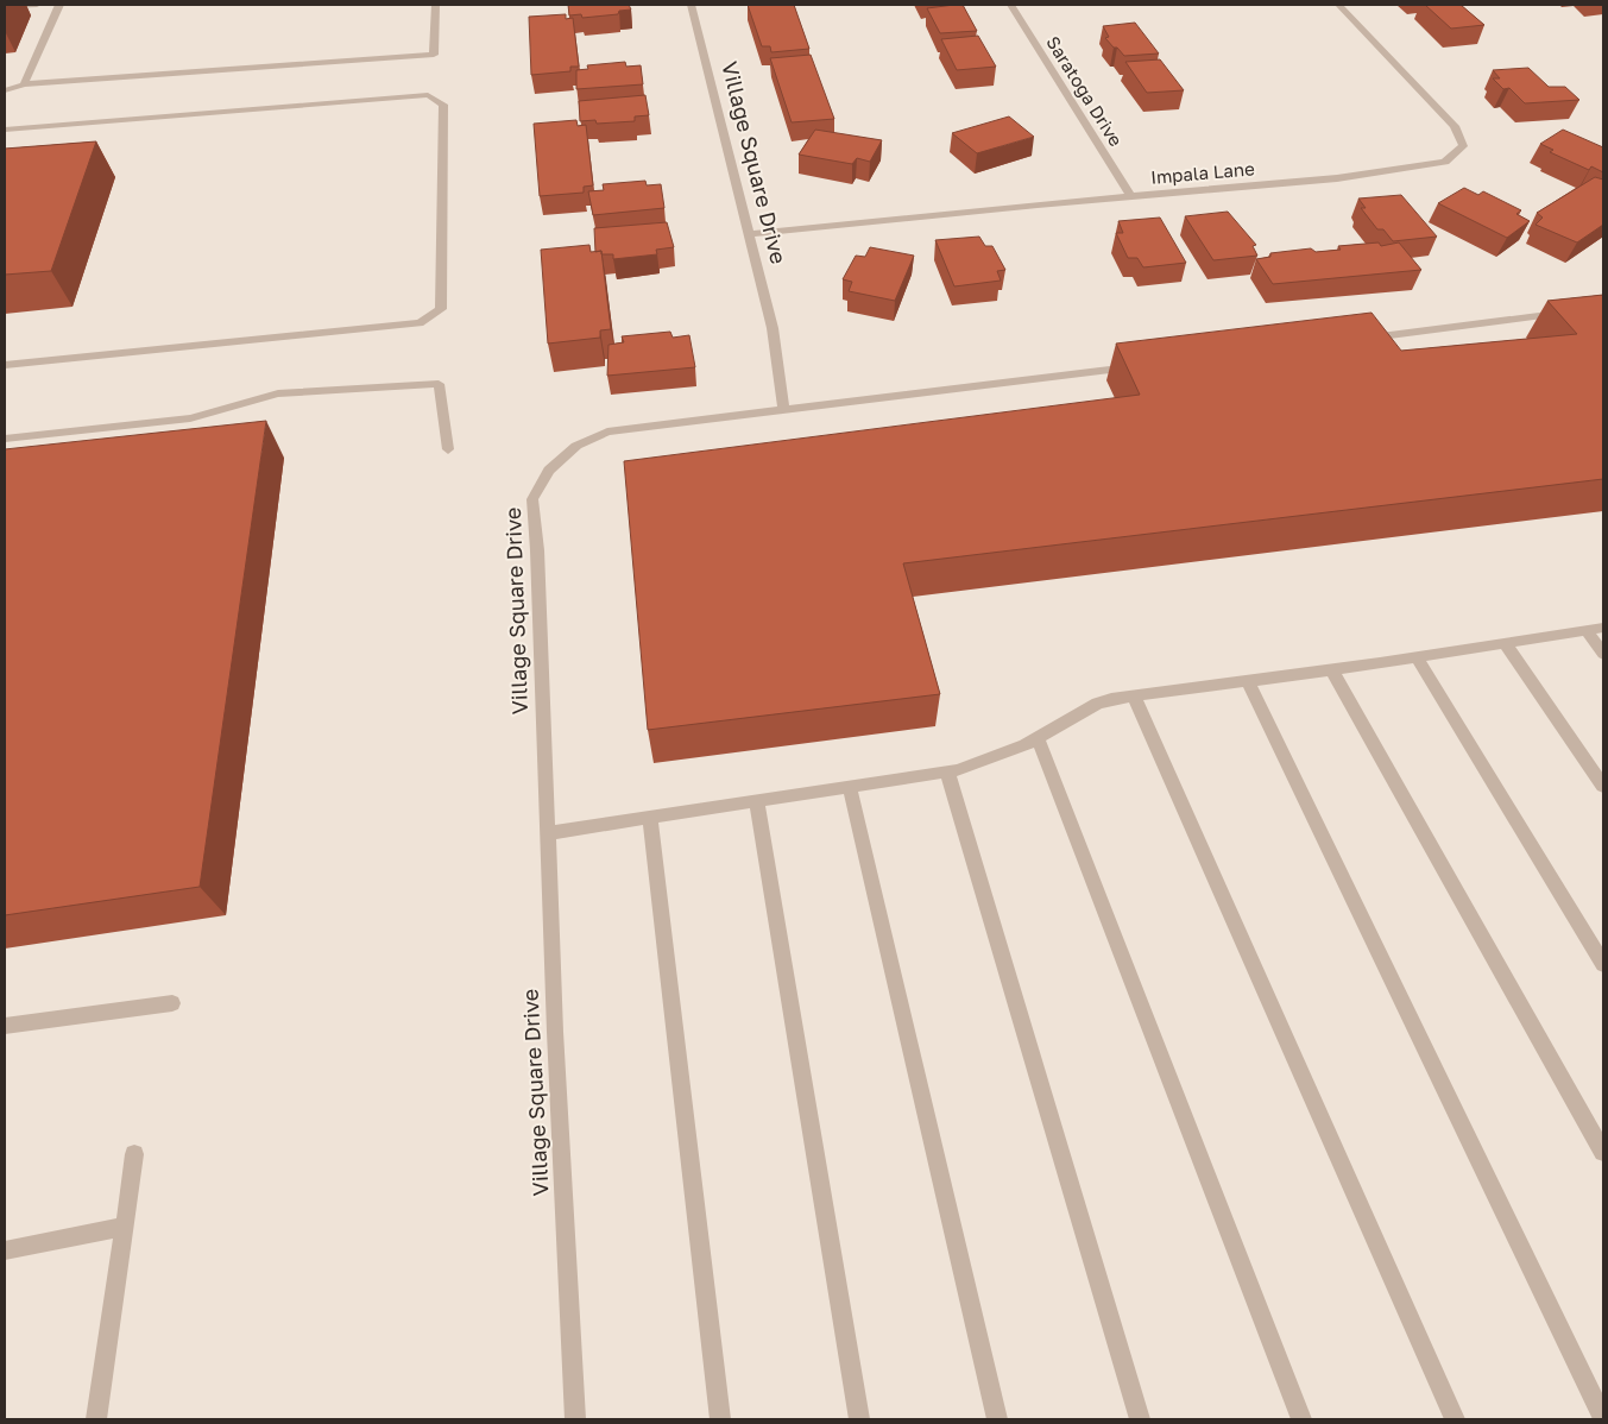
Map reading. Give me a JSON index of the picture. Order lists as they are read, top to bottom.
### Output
{
  "streets": {
    "street": ["Saratoga Drive", "Village Square Drive", "Impala Lane"]
  },
  "crossings": [
    ["Saratoga Drive", "Impala Lane"],
    ["Village Square Drive", "Impala Lane"]
  ]
}
